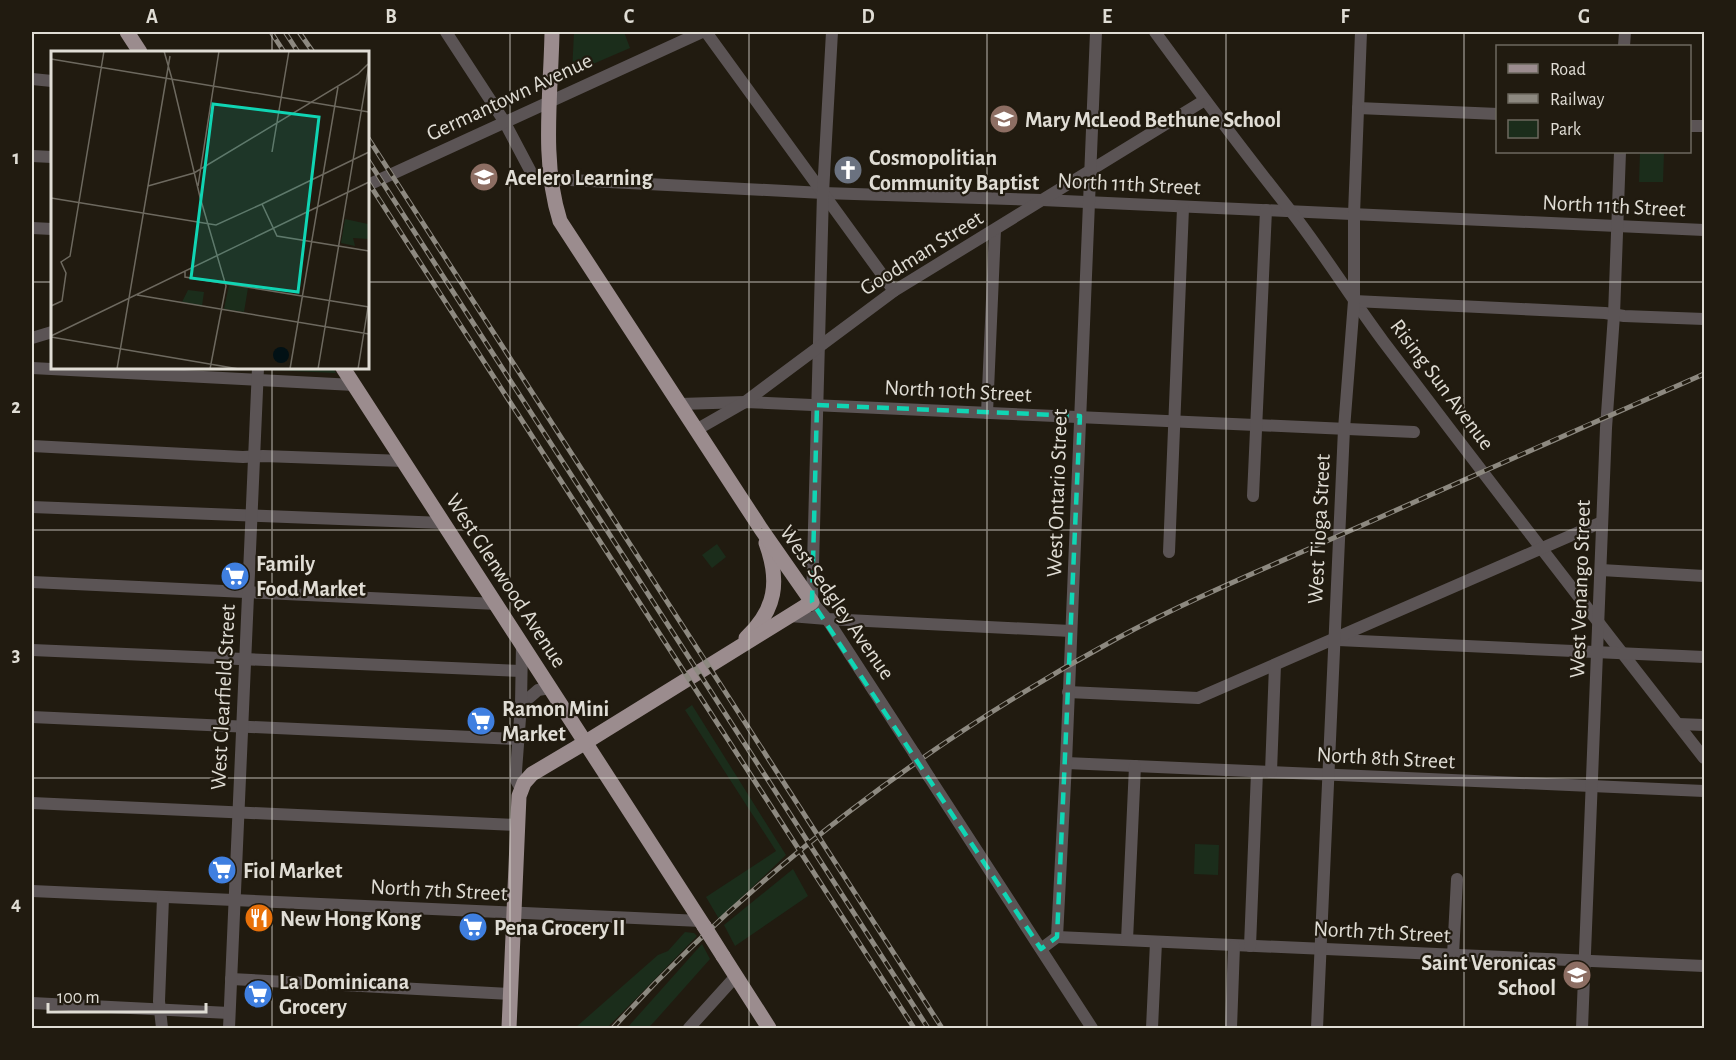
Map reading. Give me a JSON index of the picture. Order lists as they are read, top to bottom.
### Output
{
  "streets": {
    "main road": ["West Glenwood Avenue", "West Sedgley Avenue"],
    "street": [
      "Germantown Avenue",
      "North 11th Street",
      "Goodman Street",
      "Rising Sun Avenue",
      "North 10th Street",
      "West Ontario Street",
      "West Tioga Street",
      "West Venango Street",
      "West Clearfield Street",
      "North 8th Street",
      "North 7th Street"
    ]
  },
  "crossings": [
    ["Germantown Avenue", "West Sedgley Avenue"],
    ["North 11th Street", "Goodman Street"],
    ["North 11th Street", "Rising Sun Avenue"],
    ["North 11th Street", "West Ontario Street"],
    ["North 11th Street", "West Tioga Street"],
    ["North 11th Street", "West Venango Street"],
    ["North 11th Street", "West Sedgley Avenue"],
    ["Goodman Street", "Rising Sun Avenue"],
    ["Goodman Street", "North 10th Street"],
    ["Goodman Street", "West Ontario Street"],
    ["Goodman Street", "West Sedgley Avenue"],
    ["Rising Sun Avenue", "West Tioga Street"],
    ["Rising Sun Avenue", "West Venango Street"],
    ["North 10th Street", "West Ontario Street"],
    ["North 10th Street", "West Tioga Street"],
    ["North 10th Street", "West Sedgley Avenue"],
    ["West Ontario Street", "North 8th Street"],
    ["West Ontario Street", "North 7th Street"],
    ["West Tioga Street", "North 8th Street"],
    ["West Tioga Street", "North 7th Street"],
    ["West Glenwood Avenue", "North 7th Street"],
    ["West Venango Street", "North 8th Street"],
    ["West Venango Street", "North 7th Street"],
    ["West Clearfield Street", "North 7th Street"]
  ],
  "places": {
    "school or university": ["Mary McLeod Bethune School", "Acelero Learning", "Saint Veronicas School"],
    "church": ["Cosmopolitian Community Baptist"],
    "supermarket": [
      "Family Food Market",
      "Ramon Mini Market",
      "Fiol Market",
      "Pena Grocery II",
      "La Dominicana Grocery"
    ],
    "restaurant": ["New Hong Kong"]
  },
  "legend": ["Road", "Railway", "Park"],
  "scale_bar": "100 m",
  "grid": {
    "columns": [
      "A",
      "B",
      "C",
      "D",
      "E",
      "F",
      "G"
    ],
    "rows": [
      "1",
      "2",
      "3",
      "4"
    ]
  }
}
